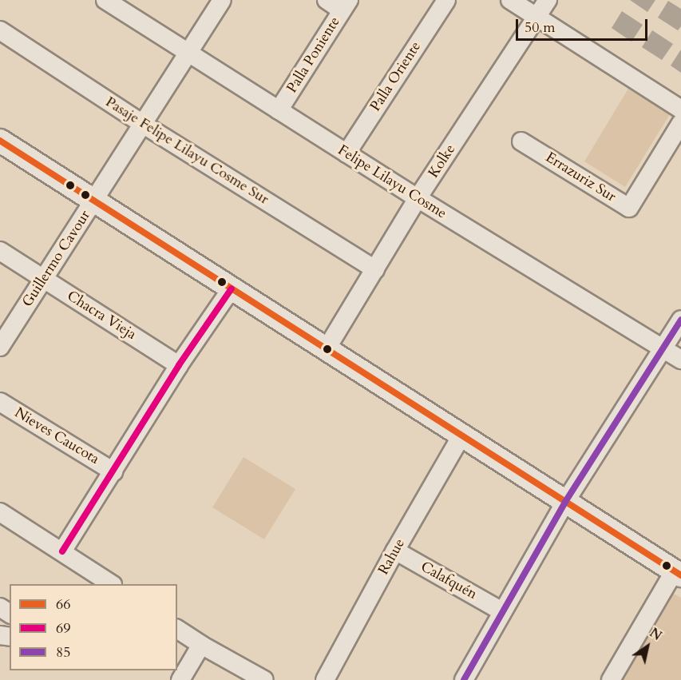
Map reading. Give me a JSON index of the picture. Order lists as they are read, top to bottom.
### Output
{
  "streets": {
    "street": [
      "Palla Poniente",
      "Palla Oriente",
      "Pasaje Felipe Lilayu Cosme Sur",
      "Kolke",
      "Errazuriz Sur",
      "Felipe Lilayu Cosme",
      "Guillermo Cavour",
      "Chacra Vieja",
      "Nieves Caucota",
      "Rahue",
      "Calafquén"
    ]
  },
  "crossings": [
    ["Palla Poniente", "Felipe Lilayu Cosme"],
    ["Palla Oriente", "Felipe Lilayu Cosme"],
    ["Pasaje Felipe Lilayu Cosme Sur", "Kolke"],
    ["Pasaje Felipe Lilayu Cosme Sur", "Guillermo Cavour"],
    ["Kolke", "Felipe Lilayu Cosme"],
    ["Felipe Lilayu Cosme", "Guillermo Cavour"],
    ["Guillermo Cavour", "Chacra Vieja"],
    ["Rahue", "Calafquén"]
  ],
  "lines": ["transit line 66", "transit line 69", "transit line 85"],
  "legend": ["66", "69", "85"],
  "scale_bar": "50 m",
  "north": "top right"
}
